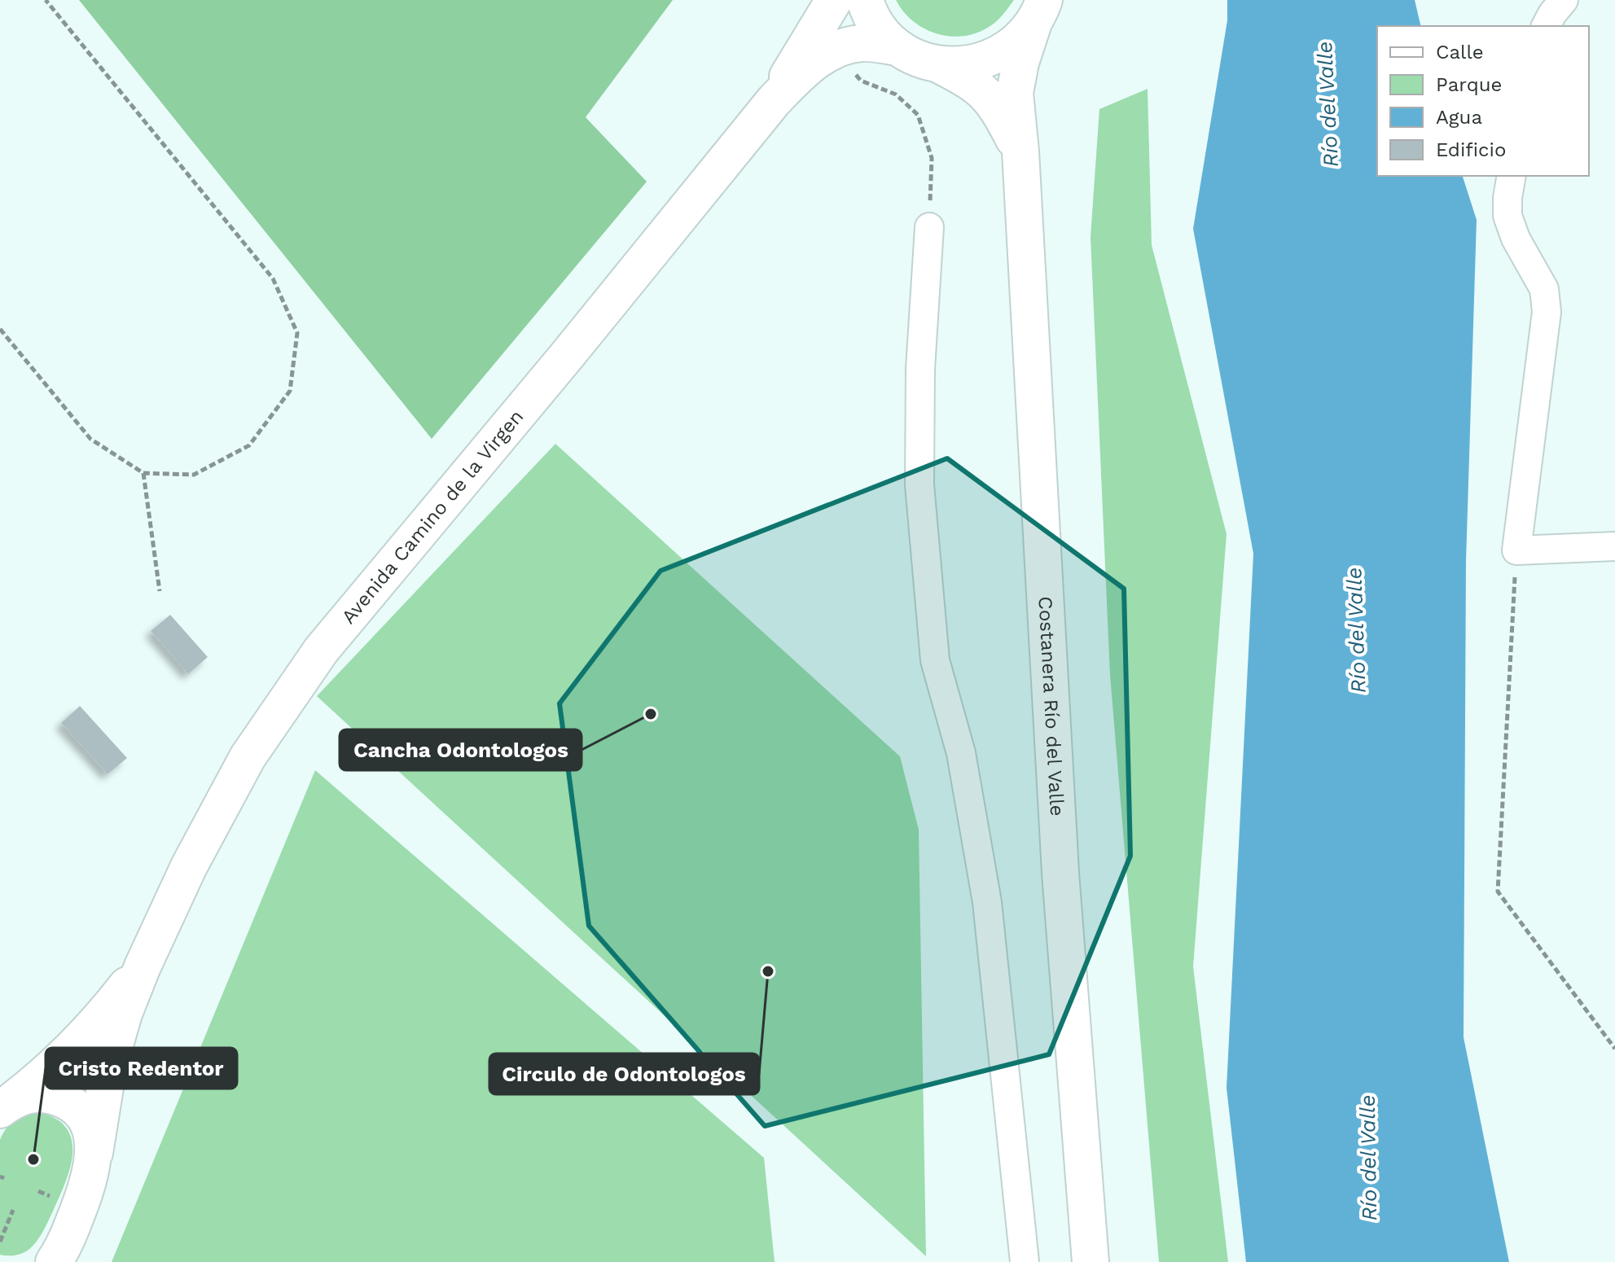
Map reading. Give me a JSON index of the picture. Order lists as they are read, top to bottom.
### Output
{
  "streets": {
    "main road": ["Avenida Camino de la Virgen", "Costanera Río del Valle"]
  },
  "crossings": [
    ["Avenida Camino de la Virgen", "Costanera Río del Valle"]
  ],
  "water": ["Río del Valle"],
  "places": ["Cancha Odontologos", "Circulo de Odontologos", "Cristo Redentor"],
  "legend": [
    "Calle",
    "Parque",
    "Agua",
    "Edificio"
  ]
}
